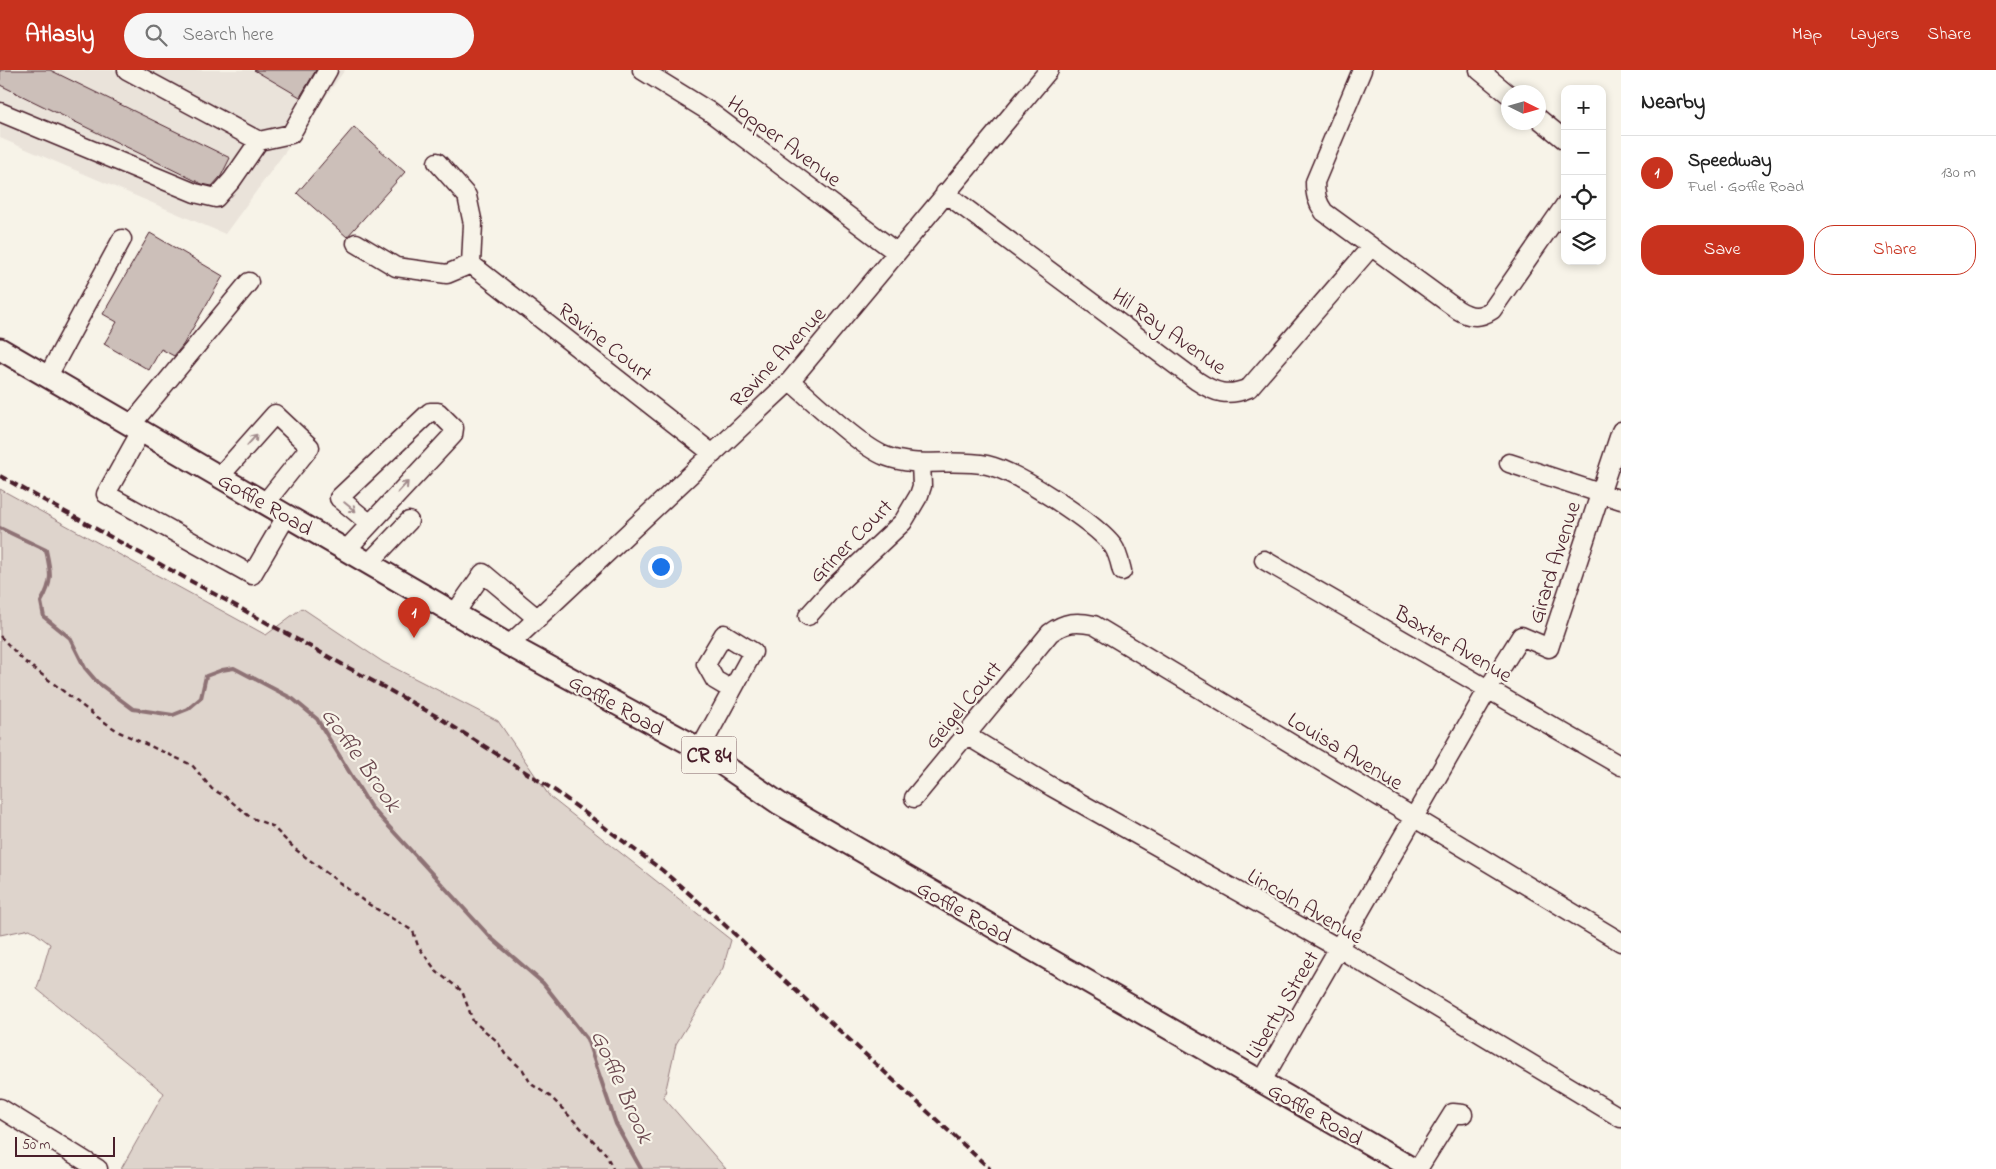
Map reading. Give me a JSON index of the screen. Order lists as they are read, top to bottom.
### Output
{
  "streets": {
    "main road": ["Goffle Road", "CR 84"],
    "street": [
      "Hopper Avenue",
      "Hil Ray Avenue",
      "Ravine Court",
      "Ravine Avenue",
      "Griner Court",
      "Girard Avenue",
      "Baxter Avenue",
      "Geigel Court",
      "Louisa Avenue",
      "Lincoln Avenue",
      "Liberty Street"
    ]
  },
  "crossings": [
    ["Hopper Avenue", "Ravine Avenue"],
    ["Hil Ray Avenue", "Ravine Avenue"],
    ["Ravine Court", "Ravine Avenue"],
    ["Ravine Avenue", "Goffle Road"],
    ["Goffle Road", "Liberty Street"],
    ["Girard Avenue", "Baxter Avenue"],
    ["Girard Avenue", "Liberty Street"],
    ["Baxter Avenue", "Liberty Street"],
    ["Geigel Court", "Louisa Avenue"],
    ["Geigel Court", "Lincoln Avenue"],
    ["Louisa Avenue", "Liberty Street"],
    ["Lincoln Avenue", "Liberty Street"]
  ],
  "water": ["Goffle Brook"],
  "scale_bar": "50 m",
  "north": "right",
  "page": {
    "header": "Atlasly",
    "search": "Search here",
    "nav": ["Map", "Layers", "Share"],
    "heading": "Nearby",
    "map_buttons": ["+", "−"],
    "list": [
      {
        "mark": "1",
        "name": "Speedway",
        "note": "Fuel · Goffle Road",
        "value": "130 m"
      }
    ],
    "buttons": ["Save", "Share"],
    "pins": "1",
    "scale": "50 m"
  }
}
